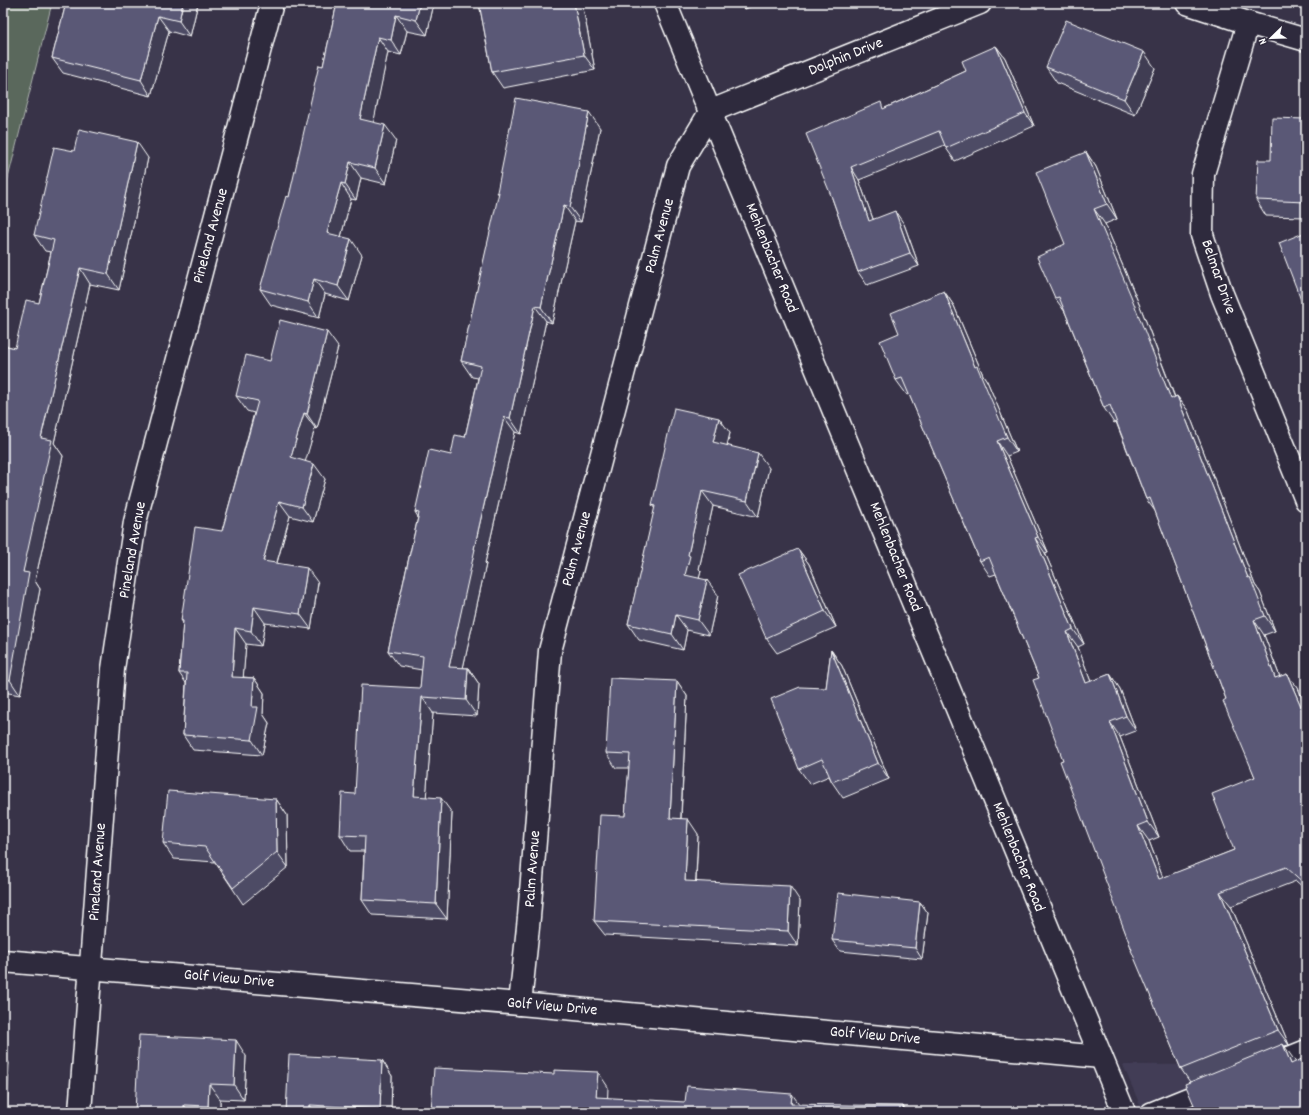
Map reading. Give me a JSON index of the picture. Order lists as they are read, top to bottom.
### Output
{
  "streets": {
    "street": [
      "Dolphin Drive",
      "Pineland Avenue",
      "Palm Avenue",
      "Mehlenbacher Road",
      "Belmar Drive",
      "Golf View Drive"
    ]
  },
  "crossings": [
    ["Dolphin Drive", "Palm Avenue"],
    ["Dolphin Drive", "Mehlenbacher Road"],
    ["Pineland Avenue", "Golf View Drive"],
    ["Palm Avenue", "Mehlenbacher Road"],
    ["Palm Avenue", "Golf View Drive"],
    ["Mehlenbacher Road", "Golf View Drive"]
  ],
  "north": "bottom left"
}
